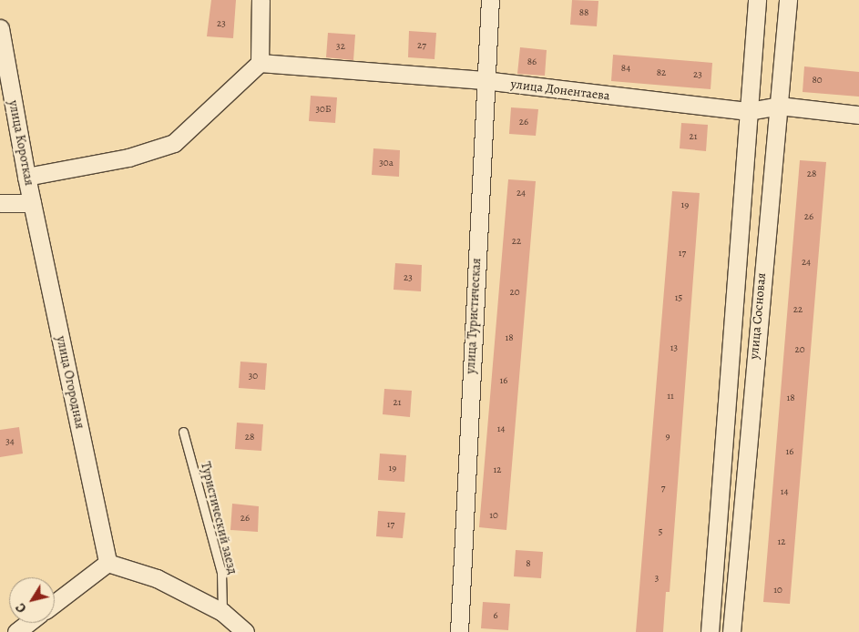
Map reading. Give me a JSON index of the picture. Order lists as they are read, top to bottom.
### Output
{
  "streets": {
    "street": [
      "улица Донентаева",
      "улица Короткая",
      "улица Туристическая",
      "улица Сосновая",
      "улица Огородная"
    ],
    "lane": ["Туристический заезд"]
  },
  "crossings": [
    ["улица Донентаева", "улица Туристическая"],
    ["улица Донентаева", "улица Сосновая"],
    ["улица Короткая", "улица Огородная"]
  ],
  "house_numbers": [
    "88",
    "23",
    "27",
    "32",
    "86",
    "84",
    "82",
    "23",
    "80",
    "30Б",
    "26",
    "21",
    "30а",
    "28",
    "24",
    "19",
    "26",
    "22",
    "17",
    "24",
    "23",
    "20",
    "15",
    "22",
    "18",
    "13",
    "20",
    "30",
    "16",
    "11",
    "18",
    "21",
    "14",
    "9",
    "28",
    "34",
    "16",
    "19",
    "12",
    "7",
    "14",
    "10",
    "26",
    "17",
    "5",
    "12",
    "8",
    "3",
    "10",
    "6"
  ],
  "north": "bottom left"
}
